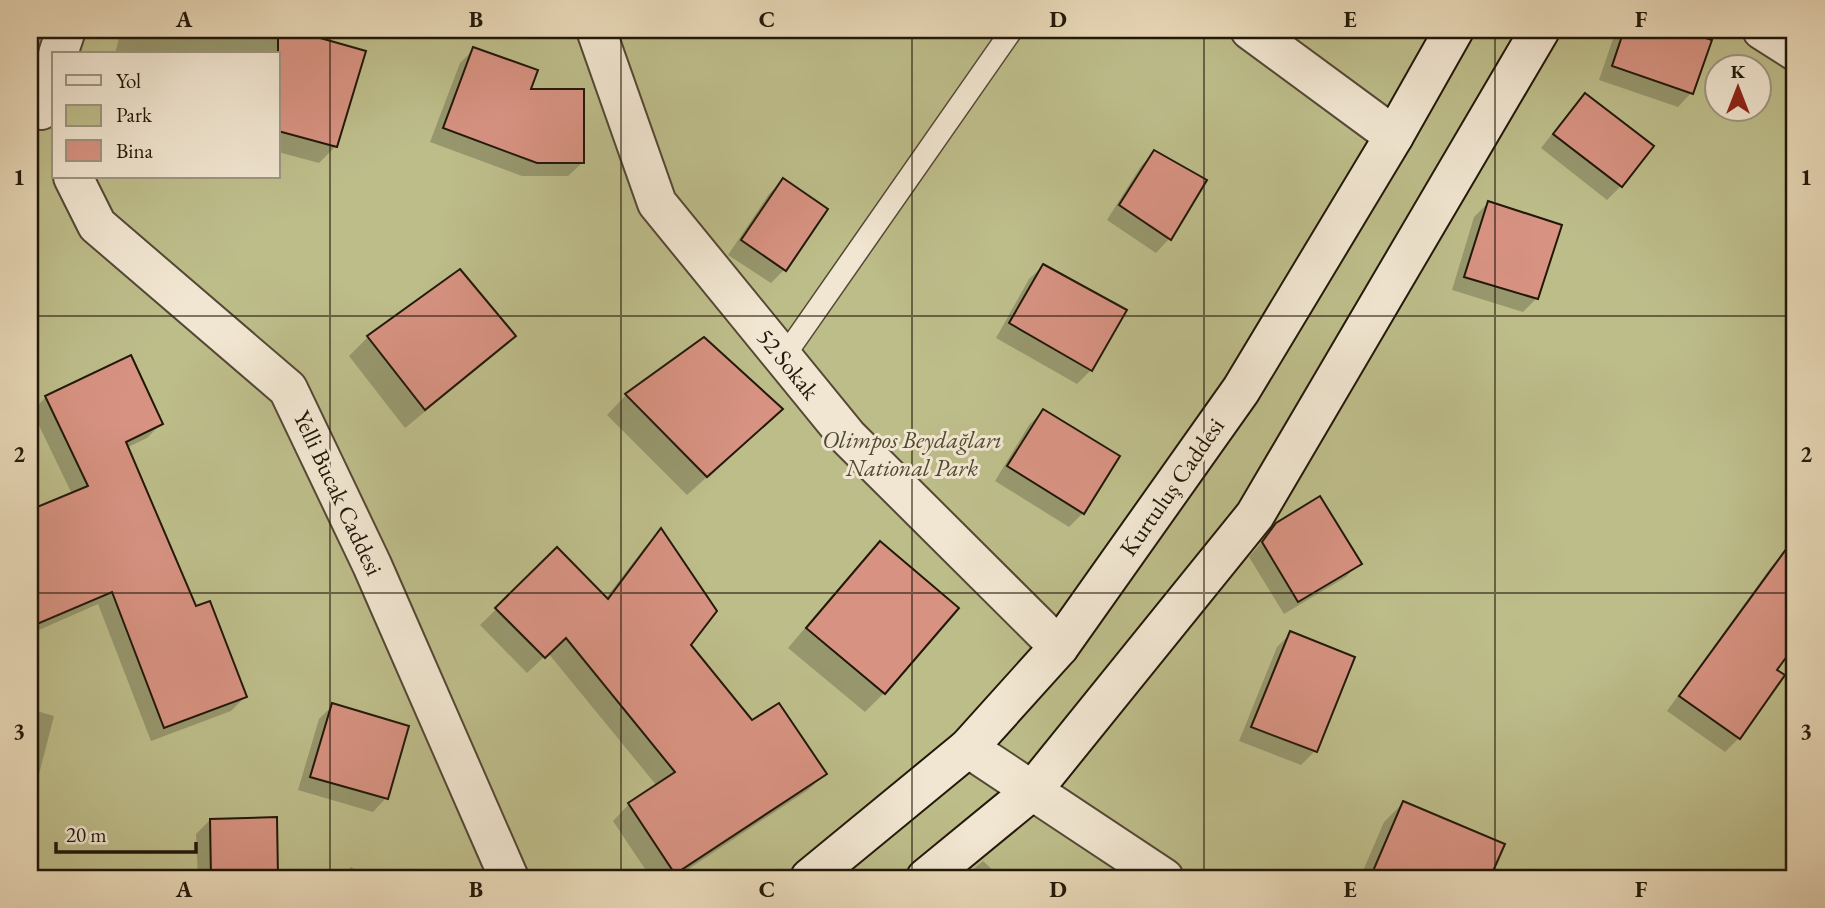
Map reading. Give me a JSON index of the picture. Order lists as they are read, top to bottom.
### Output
{
  "streets": {
    "street": ["52 Sokak", "Kurtuluş Caddesi", "Yelli Bucak Caddesi"]
  },
  "crossings": [
    ["52 Sokak", "Kurtuluş Caddesi"]
  ],
  "parks": ["Olimpos Beydağları National Park"],
  "legend": ["Yol", "Park", "Bina"],
  "scale_bar": "20 m",
  "north": "top",
  "grid": {
    "columns": [
      "A",
      "B",
      "C",
      "D",
      "E",
      "F"
    ],
    "rows": ["1", "2", "3"]
  }
}
